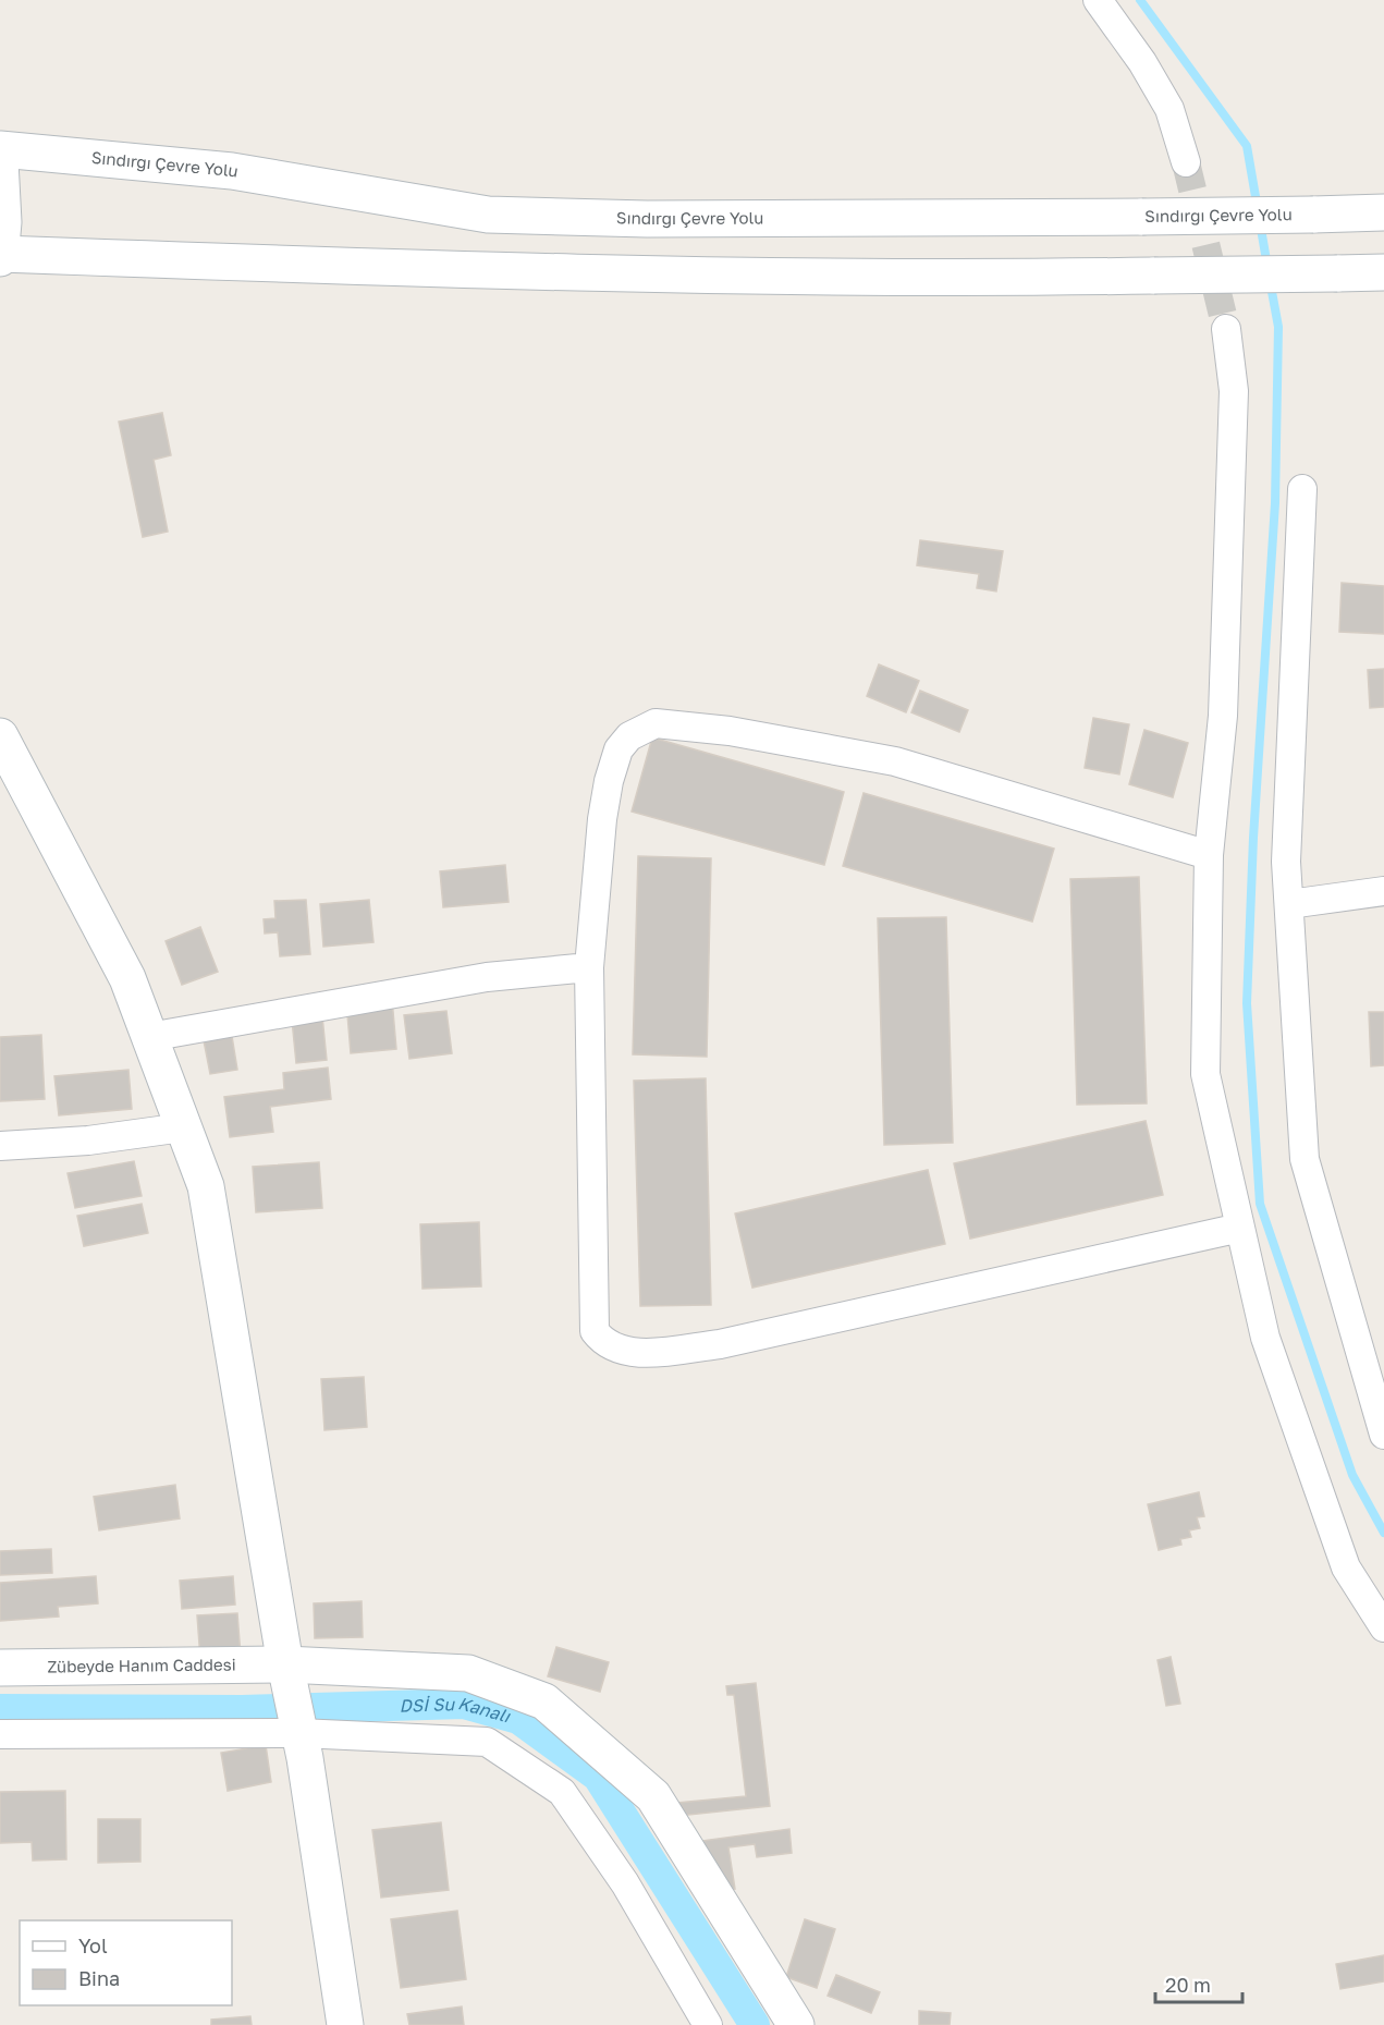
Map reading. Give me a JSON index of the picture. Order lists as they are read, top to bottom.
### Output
{
  "streets": {
    "main road": ["Sındırgı Çevre Yolu", "Zübeyde Hanım Caddesi"]
  },
  "water": ["DSİ Su Kanalı"],
  "legend": ["Yol", "Bina"],
  "scale_bar": "20 m"
}
